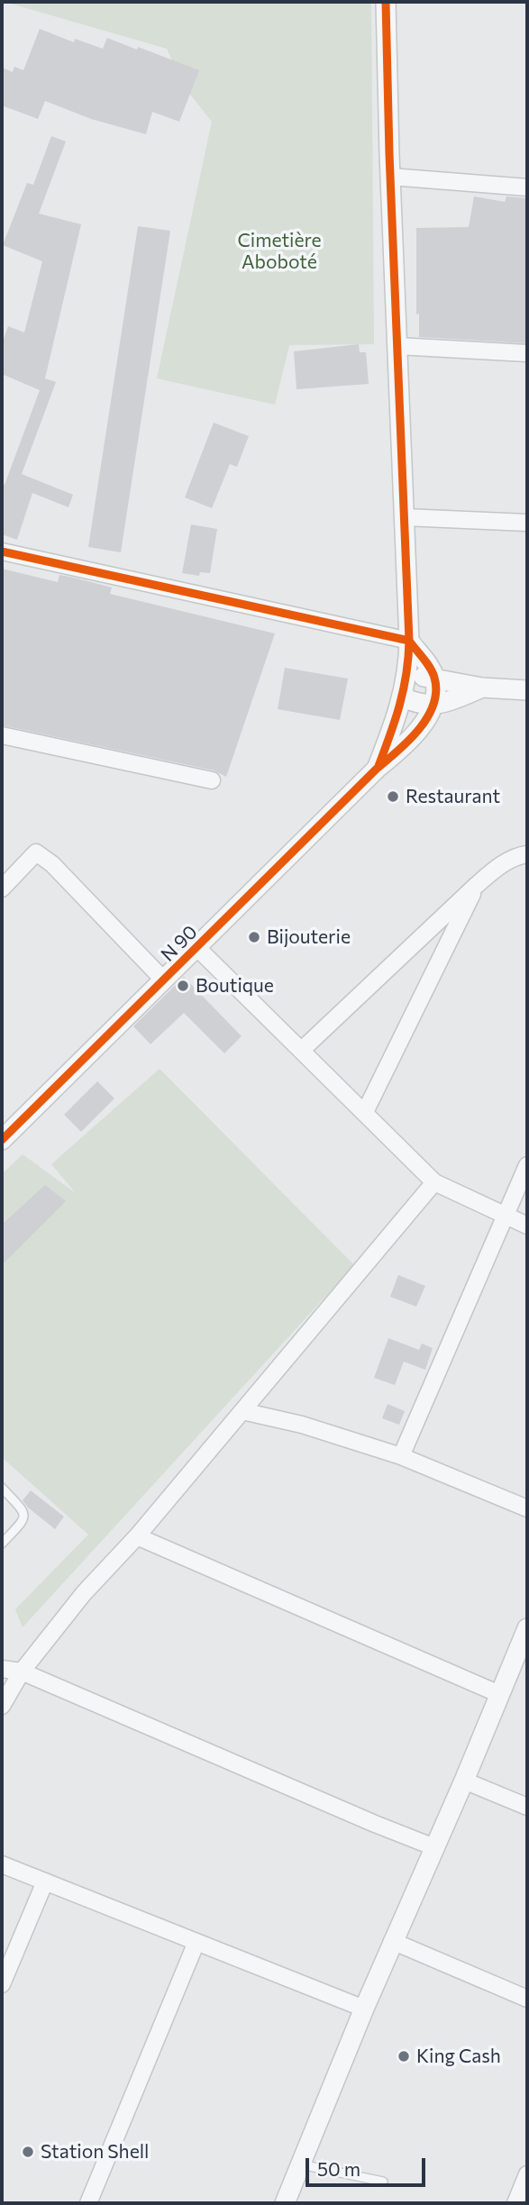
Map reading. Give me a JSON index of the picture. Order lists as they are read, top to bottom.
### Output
{
  "streets": {
    "street": ["N 90"]
  },
  "parks": ["Cimetière Aboboté"],
  "places": [
    "Restaurant",
    "Bijouterie",
    "Boutique",
    "King Cash",
    "Station Shell"
  ],
  "scale_bar": "50 m"
}
